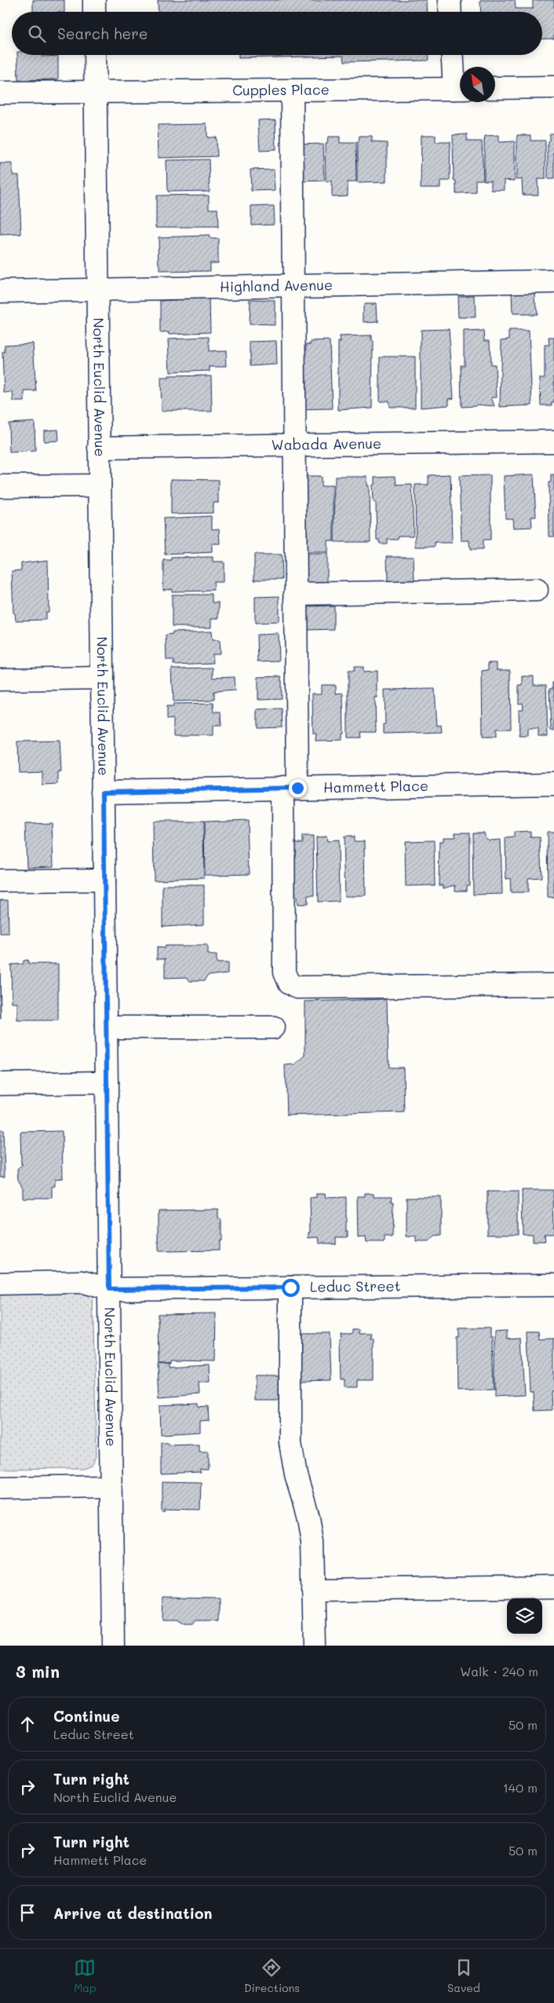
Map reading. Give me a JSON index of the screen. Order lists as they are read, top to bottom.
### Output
{
  "streets": {
    "street": [
      "Cupples Place",
      "Highland Avenue",
      "North Euclid Avenue",
      "Wabada Avenue",
      "Hammett Place",
      "Leduc Street"
    ]
  },
  "crossings": [
    ["Cupples Place", "North Euclid Avenue"],
    ["Highland Avenue", "North Euclid Avenue"],
    ["North Euclid Avenue", "Wabada Avenue"],
    ["North Euclid Avenue", "Hammett Place"],
    ["North Euclid Avenue", "Leduc Street"]
  ],
  "north": "top left",
  "page": {
    "search": "Search here",
    "heading": ["3 min", "Walk · 240 m"],
    "list": [
      ["Continue", "Leduc Street", "50 m"],
      ["Turn right", "North Euclid Avenue", "140 m"],
      ["Turn right", "Hammett Place", "50 m"],
      "Arrive at destination"
    ],
    "nav": ["Map", "Directions", "Saved"]
  }
}
